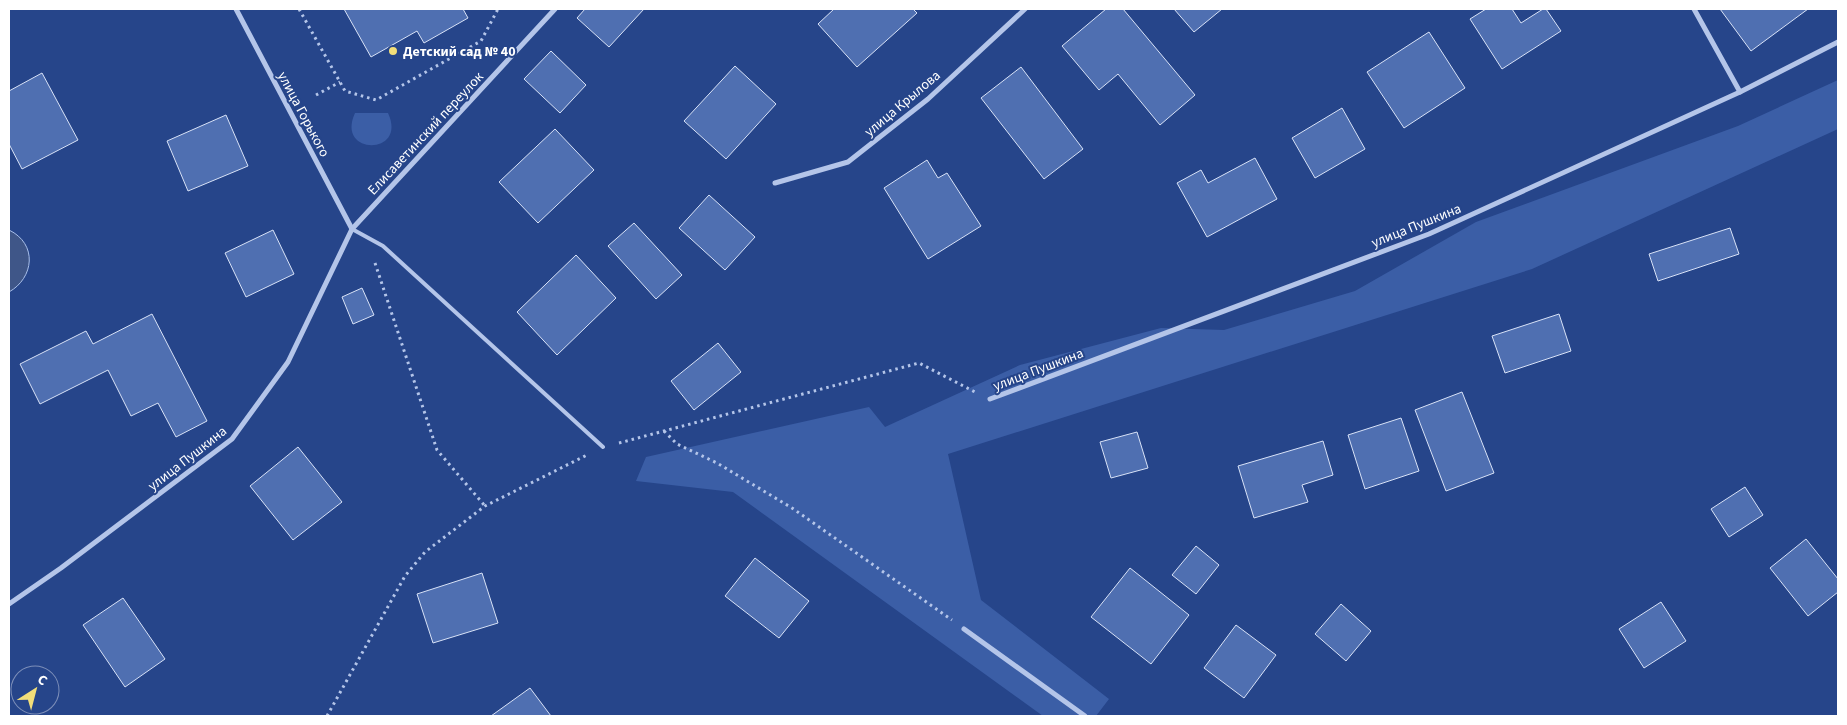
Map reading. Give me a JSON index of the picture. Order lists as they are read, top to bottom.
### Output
{
  "streets": {
    "street": [
      "улица Крылова",
      "улица Горького",
      "Елисаветинский переулок",
      "улица Пушкина"
    ]
  },
  "crossings": [
    ["улица Горького", "Елисаветинский переулок"],
    ["улица Горького", "улица Пушкина"],
    ["Елисаветинский переулок", "улица Пушкина"]
  ],
  "places": ["Детский сад № 40"],
  "north": "top right"
}
